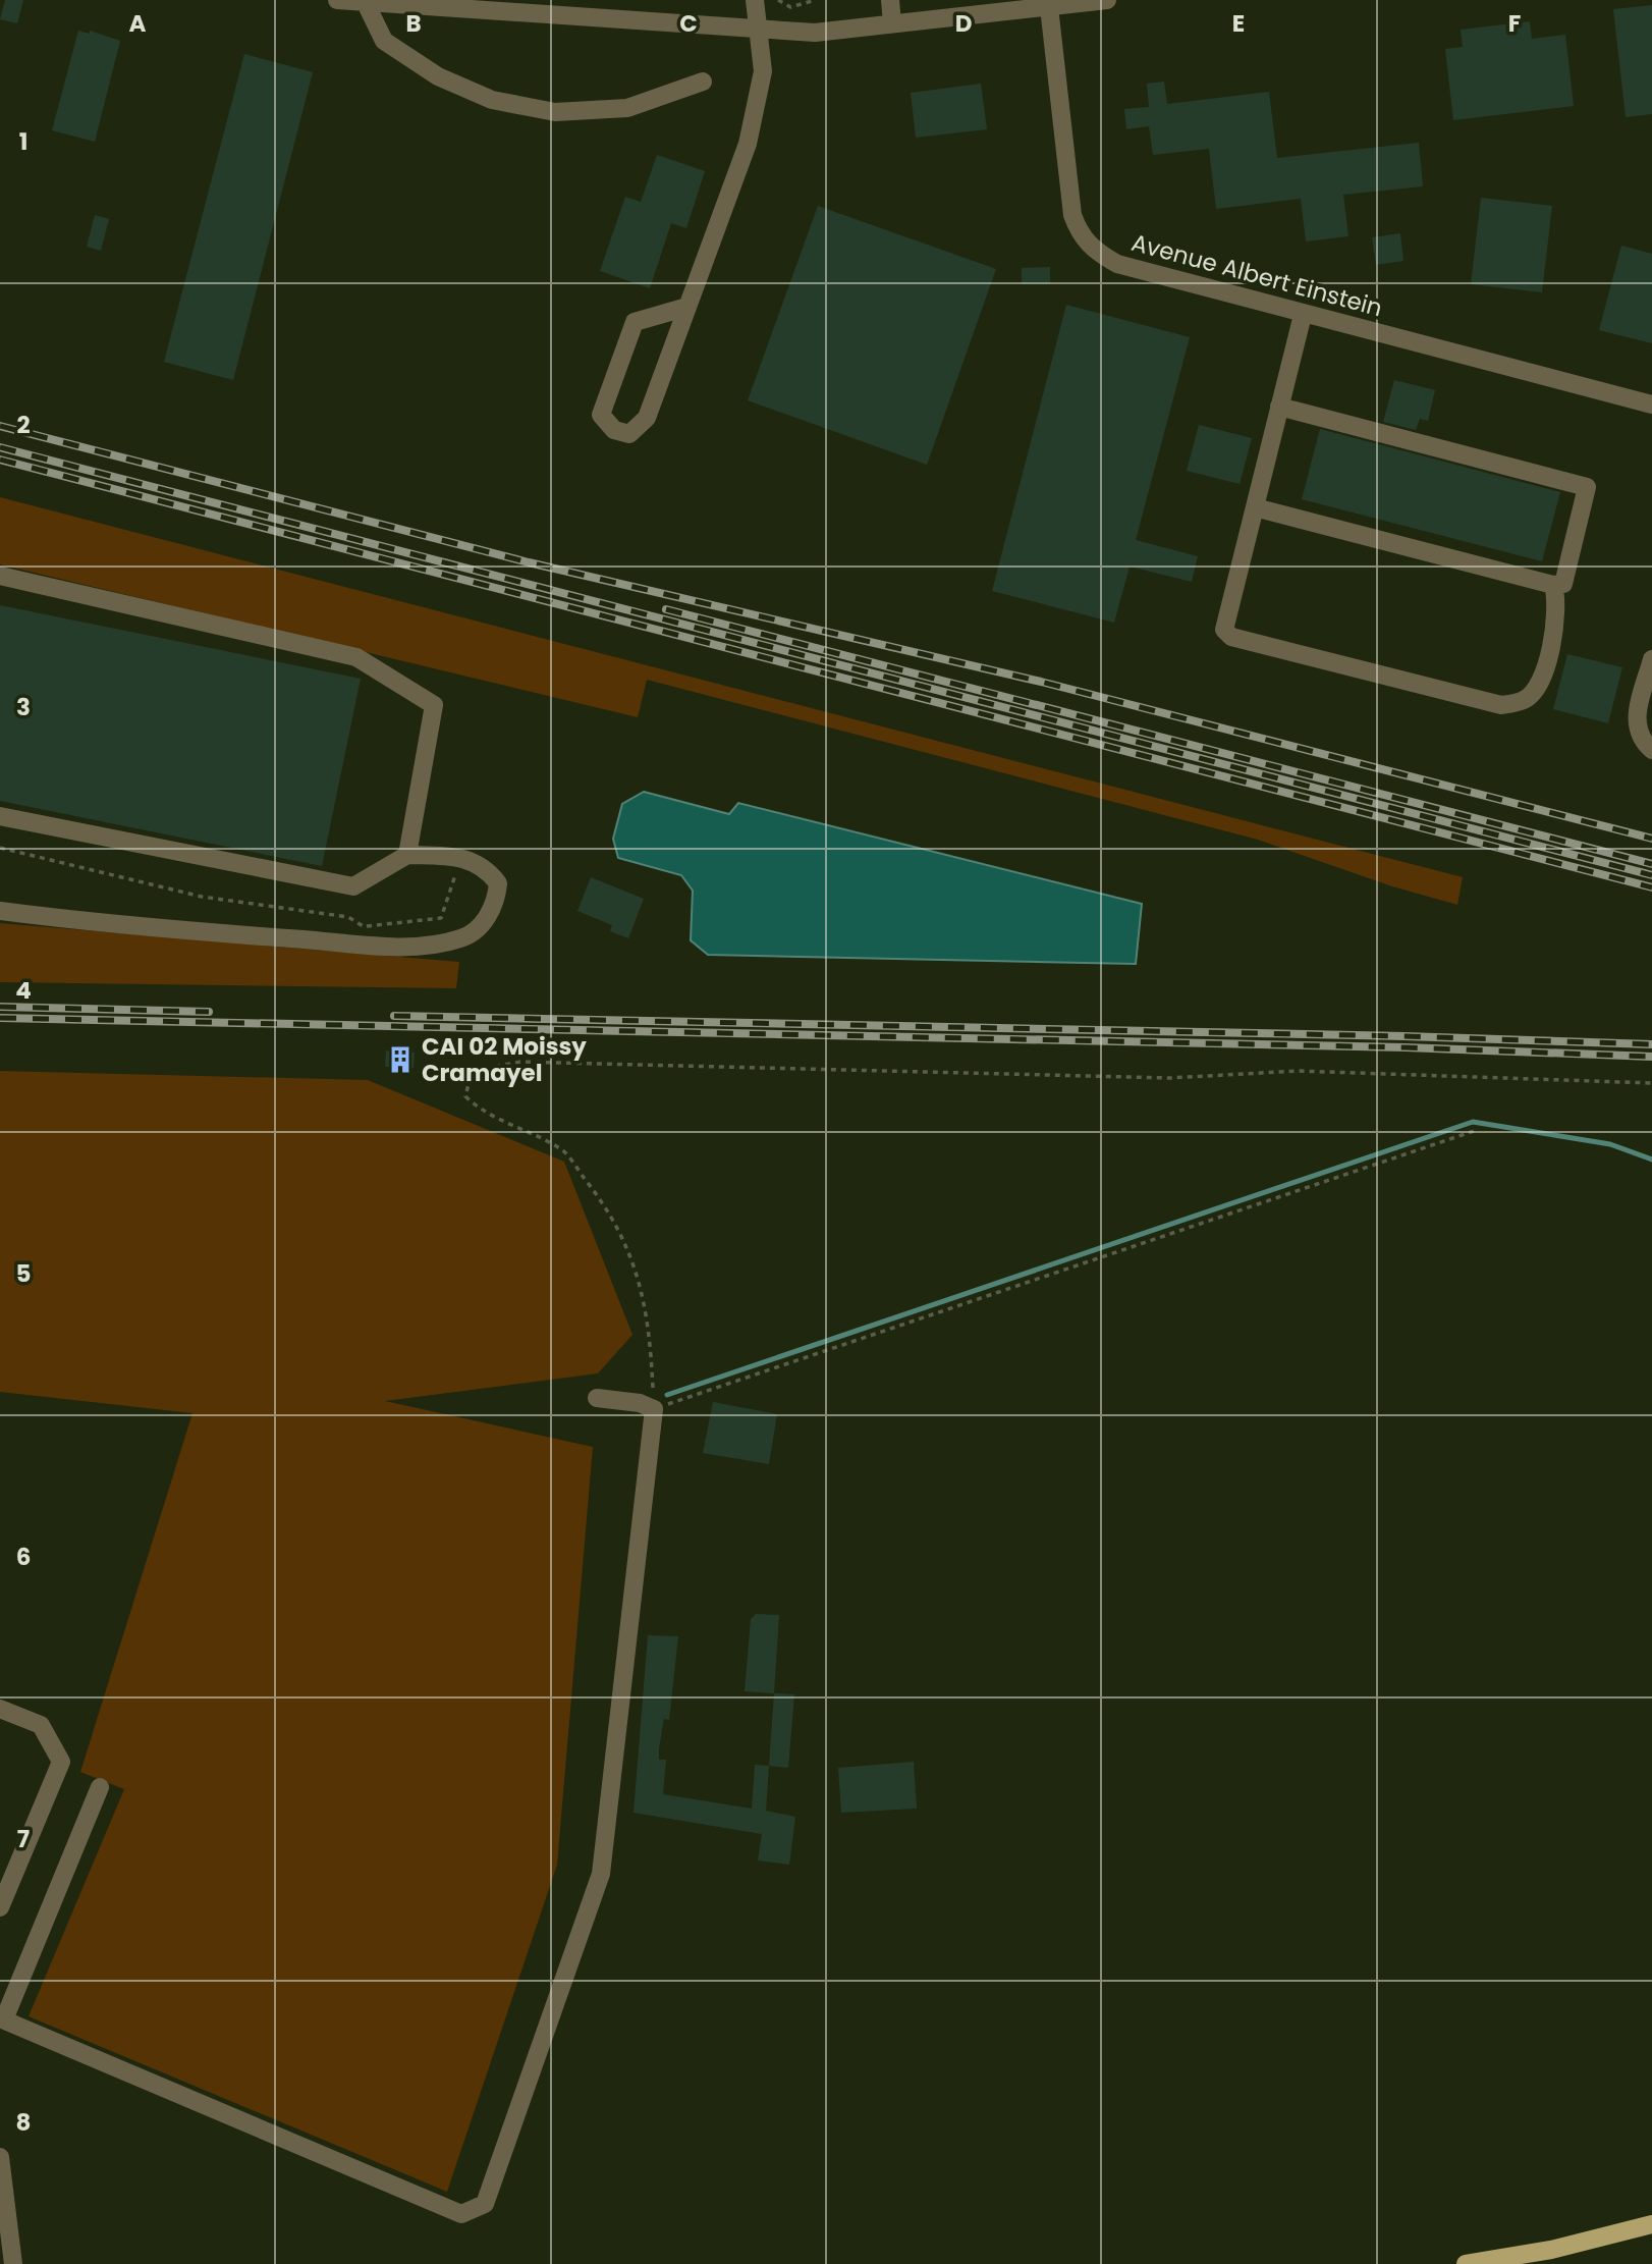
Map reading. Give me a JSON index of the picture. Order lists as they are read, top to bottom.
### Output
{
  "streets": {
    "street": ["Avenue Albert Einstein"]
  },
  "places": {
    "building": ["CAI 02 Moissy Cramayel"]
  },
  "grid": {
    "columns": [
      "A",
      "B",
      "C",
      "D",
      "E",
      "F"
    ],
    "rows": [
      "1",
      "2",
      "3",
      "4",
      "5",
      "6",
      "7",
      "8"
    ]
  }
}
